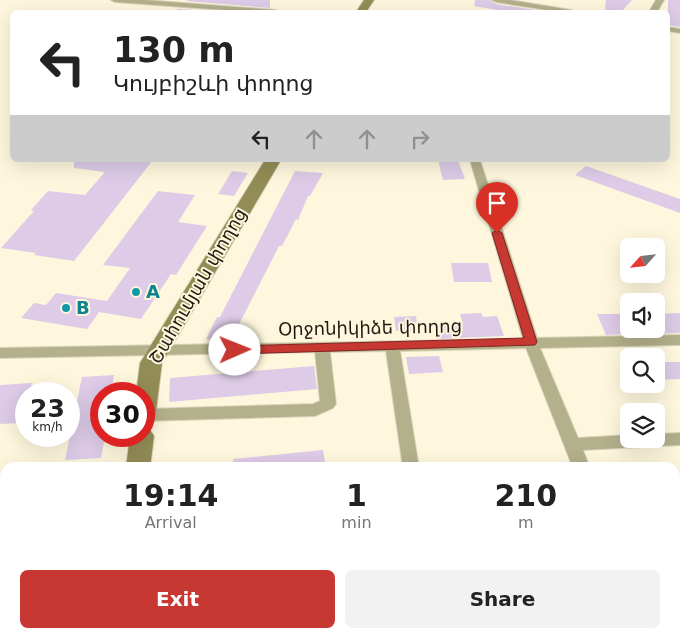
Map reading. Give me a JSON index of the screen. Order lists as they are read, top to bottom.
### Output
{
  "streets": {
    "main road": ["Շահումյան փողոց"],
    "street": ["Օրջոնիկիձե փողոց"]
  },
  "crossings": [
    ["Շահումյան փողոց", "Օրջոնիկիձե փողոց"]
  ],
  "places": ["A", "B"],
  "north": "bottom left",
  "page": {
    "turn": ["130 m", "Կույբիշևի փողոց"],
    "speed": "23 km/h",
    "limit": "30",
    "eta": [
      "19:14",
      "Arrival",
      "1",
      "min",
      "210",
      "m"
    ],
    "buttons": ["Exit", "Share"]
  }
}
